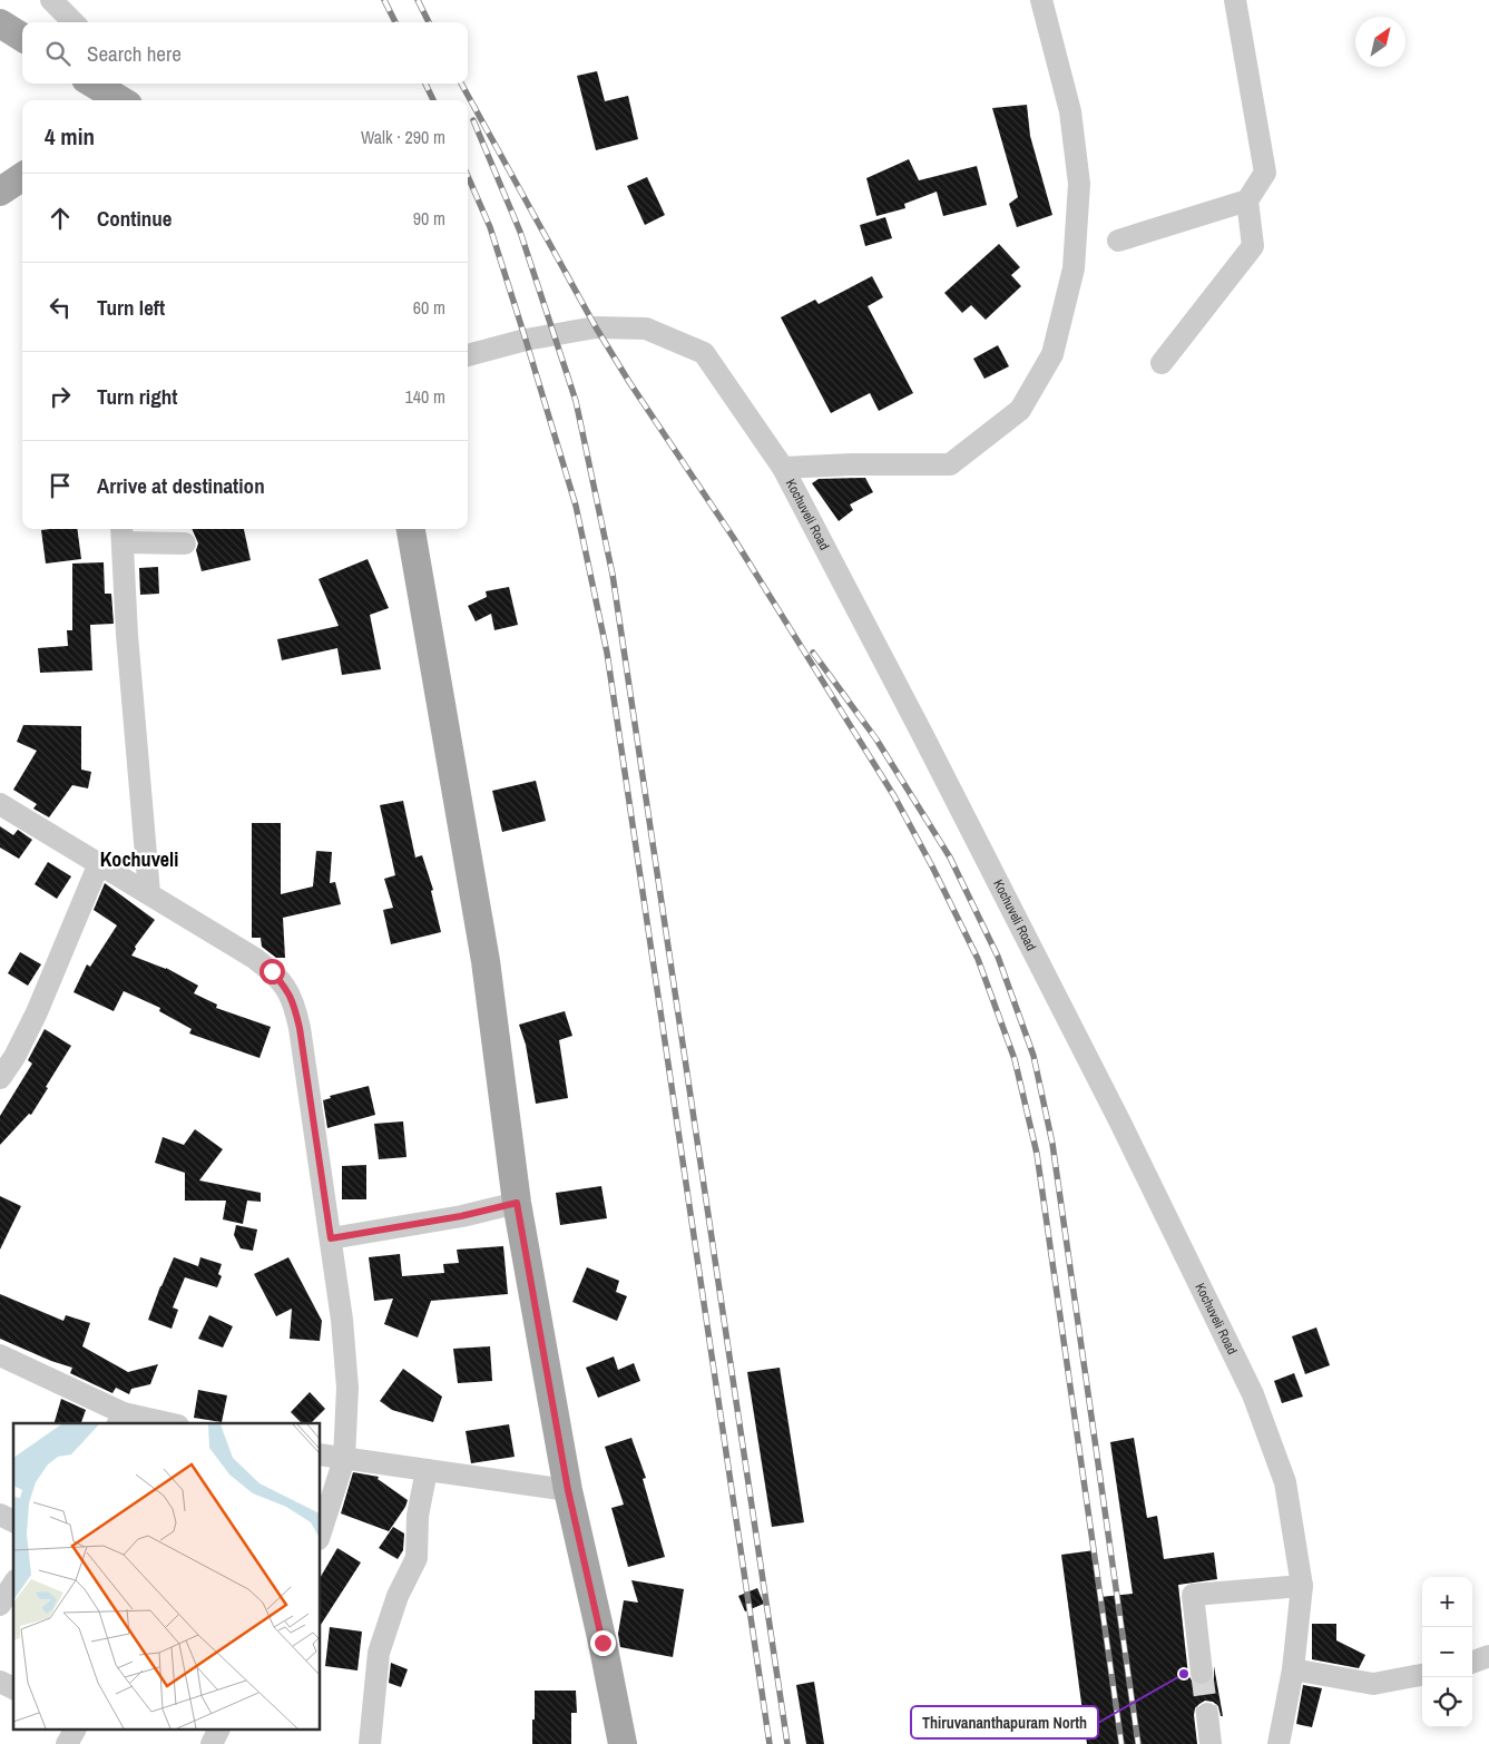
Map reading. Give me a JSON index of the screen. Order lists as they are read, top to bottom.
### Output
{
  "streets": {
    "street": ["Kochuveli Road"]
  },
  "districts": ["Kochuveli"],
  "places": ["Thiruvananthapuram North"],
  "north": "top right",
  "page": {
    "search": "Search here",
    "heading": ["4 min", "Walk · 290 m"],
    "list": [
      ["Continue", "90 m"],
      ["Turn left", "60 m"],
      ["Turn right", "140 m"],
      "Arrive at destination"
    ],
    "map_buttons": ["+", "−"]
  }
}
